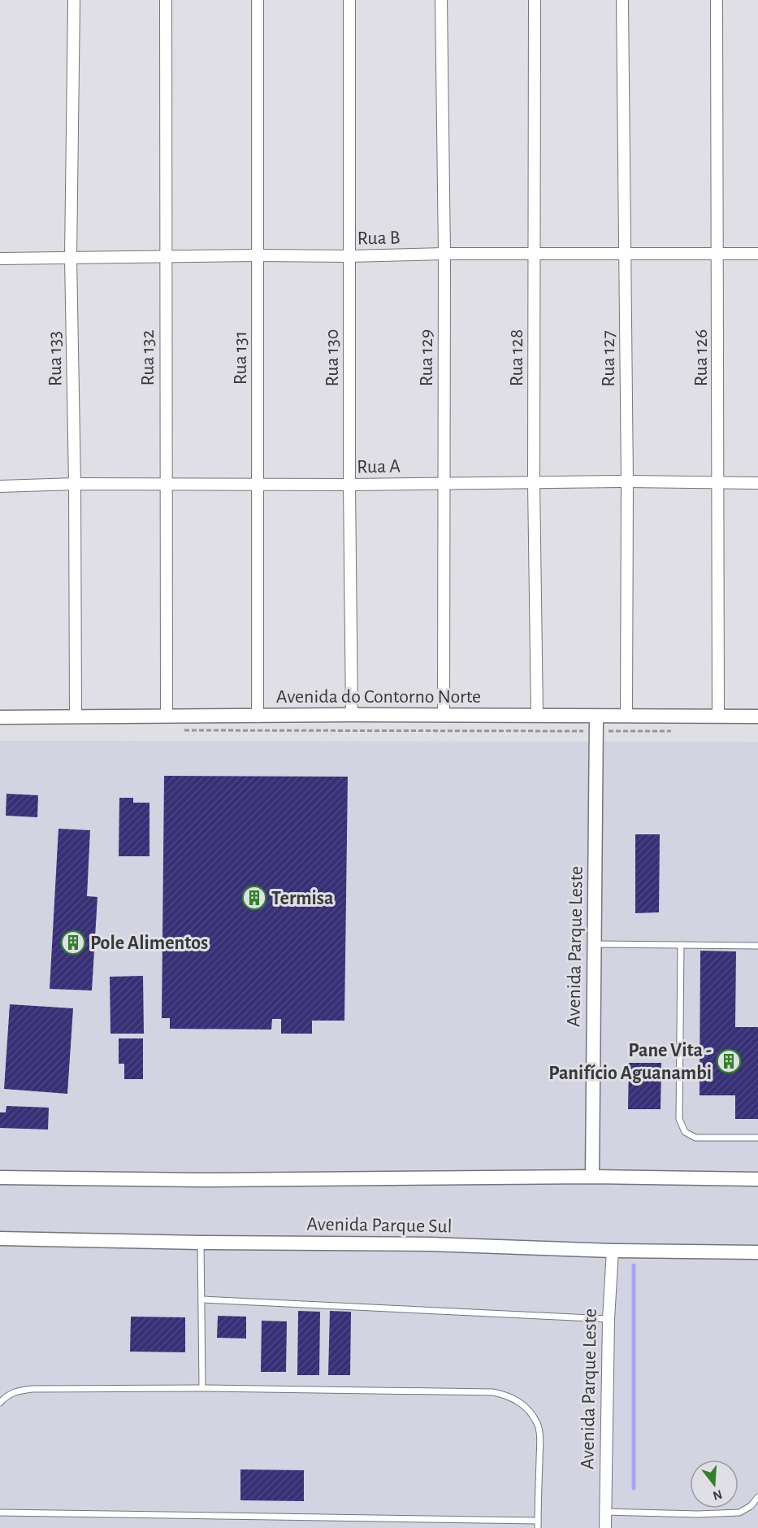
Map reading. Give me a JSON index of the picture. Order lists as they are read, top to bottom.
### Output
{
  "streets": {
    "street": [
      "Rua B",
      "Rua 132",
      "Rua 131",
      "Rua 130",
      "Rua 129",
      "Rua 128",
      "Rua 126",
      "Rua 133",
      "Rua 127",
      "Rua A",
      "Avenida do Contorno Norte",
      "Avenida Parque Leste",
      "Avenida Parque Sul"
    ]
  },
  "crossings": [
    ["Rua B", "Rua 132"],
    ["Rua B", "Rua 131"],
    ["Rua B", "Rua 130"],
    ["Rua B", "Rua 129"],
    ["Rua B", "Rua 128"],
    ["Rua B", "Rua 126"],
    ["Rua B", "Rua 133"],
    ["Rua B", "Rua 127"],
    ["Rua 132", "Rua A"],
    ["Rua 132", "Avenida do Contorno Norte"],
    ["Rua 131", "Rua A"],
    ["Rua 131", "Avenida do Contorno Norte"],
    ["Rua 130", "Rua A"],
    ["Rua 130", "Avenida do Contorno Norte"],
    ["Rua 129", "Rua A"],
    ["Rua 129", "Avenida do Contorno Norte"],
    ["Rua 128", "Rua A"],
    ["Rua 128", "Avenida do Contorno Norte"],
    ["Rua 126", "Rua A"],
    ["Rua 126", "Avenida do Contorno Norte"],
    ["Rua 133", "Rua A"],
    ["Rua 133", "Avenida do Contorno Norte"],
    ["Rua 127", "Rua A"],
    ["Rua 127", "Avenida do Contorno Norte"],
    ["Avenida do Contorno Norte", "Avenida Parque Leste"],
    ["Avenida Parque Leste", "Avenida Parque Sul"]
  ],
  "places": {
    "building": ["Termisa", "Pole Alimentos", "Pane Vita - Panifício Aguanambi"]
  },
  "north": "bottom"
}
